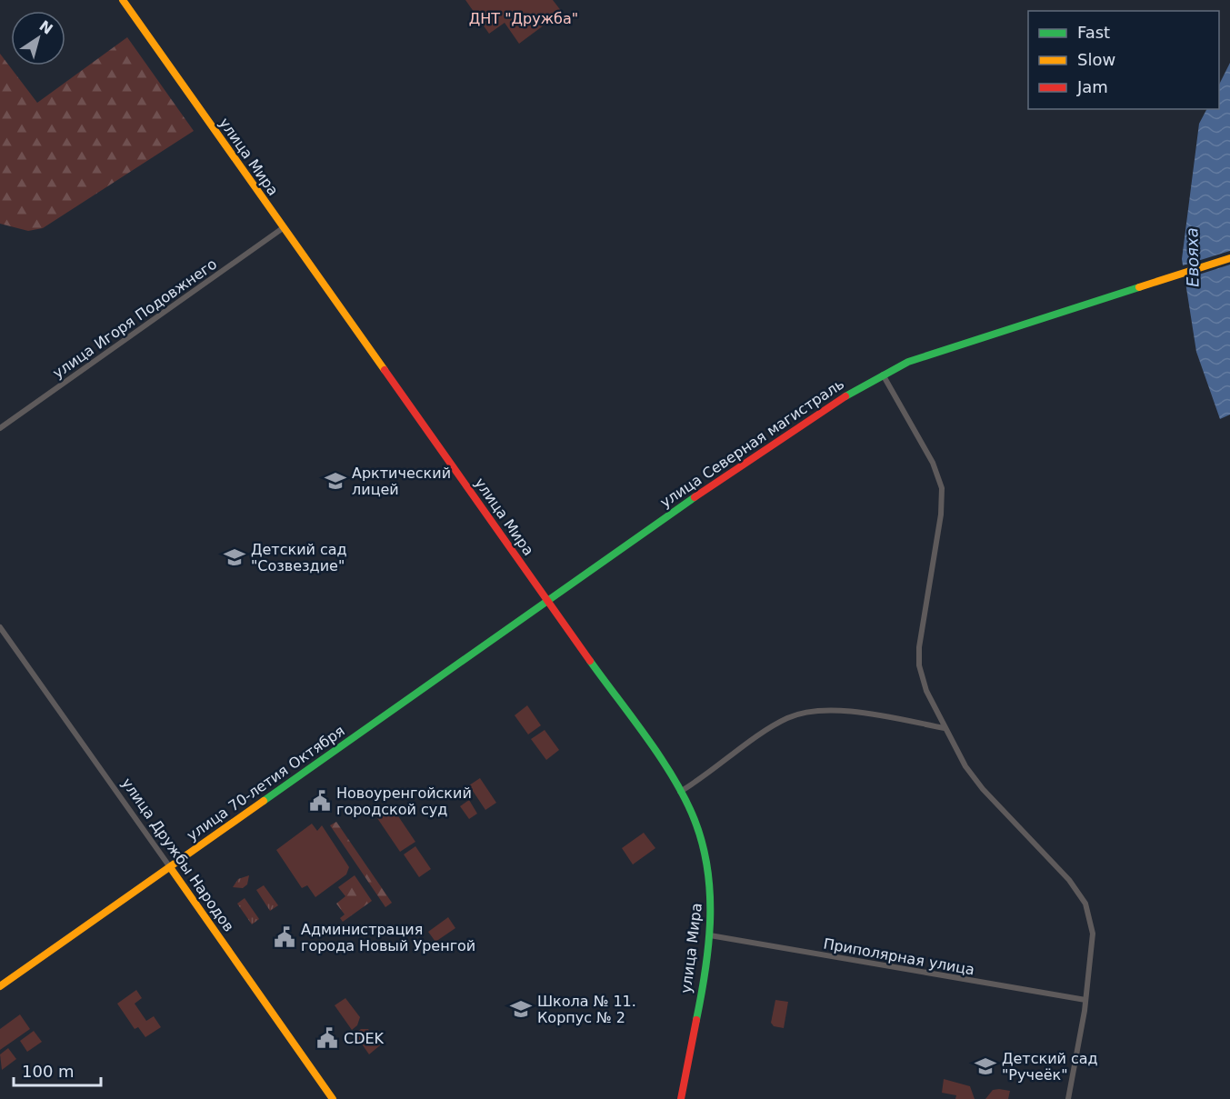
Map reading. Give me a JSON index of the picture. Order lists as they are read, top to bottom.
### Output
{
  "streets": {
    "street": [
      "улица Мира",
      "улица Игоря Подовжнего",
      "улица Северная магистраль",
      "улица 70-летия Октября",
      "улица Дружбы Народов",
      "Приполярная улица"
    ]
  },
  "crossings": [
    ["улица Мира", "улица Игоря Подовжнего"],
    ["улица Мира", "улица Северная магистраль"],
    ["улица Мира", "улица 70-летия Октября"],
    ["улица Мира", "Приполярная улица"],
    ["улица Северная магистраль", "улица 70-летия Октября"],
    ["улица 70-летия Октября", "улица Дружбы Народов"]
  ],
  "water": ["Евояха"],
  "parks": ["ДНТ \"Дружба\""],
  "places": {
    "school or university": [
      "Арктический лицей",
      "Детский сад \"Созвездие\"",
      "Школа № 11. Корпус № 2",
      "Детский сад \"Ручеёк\""
    ],
    "public building": ["Новоуренгойский городской суд", "Администрация города Новый Уренгой", "CDEK"]
  },
  "legend": ["Fast", "Slow", "Jam"],
  "scale_bar": "100 m",
  "north": "top right"
}
